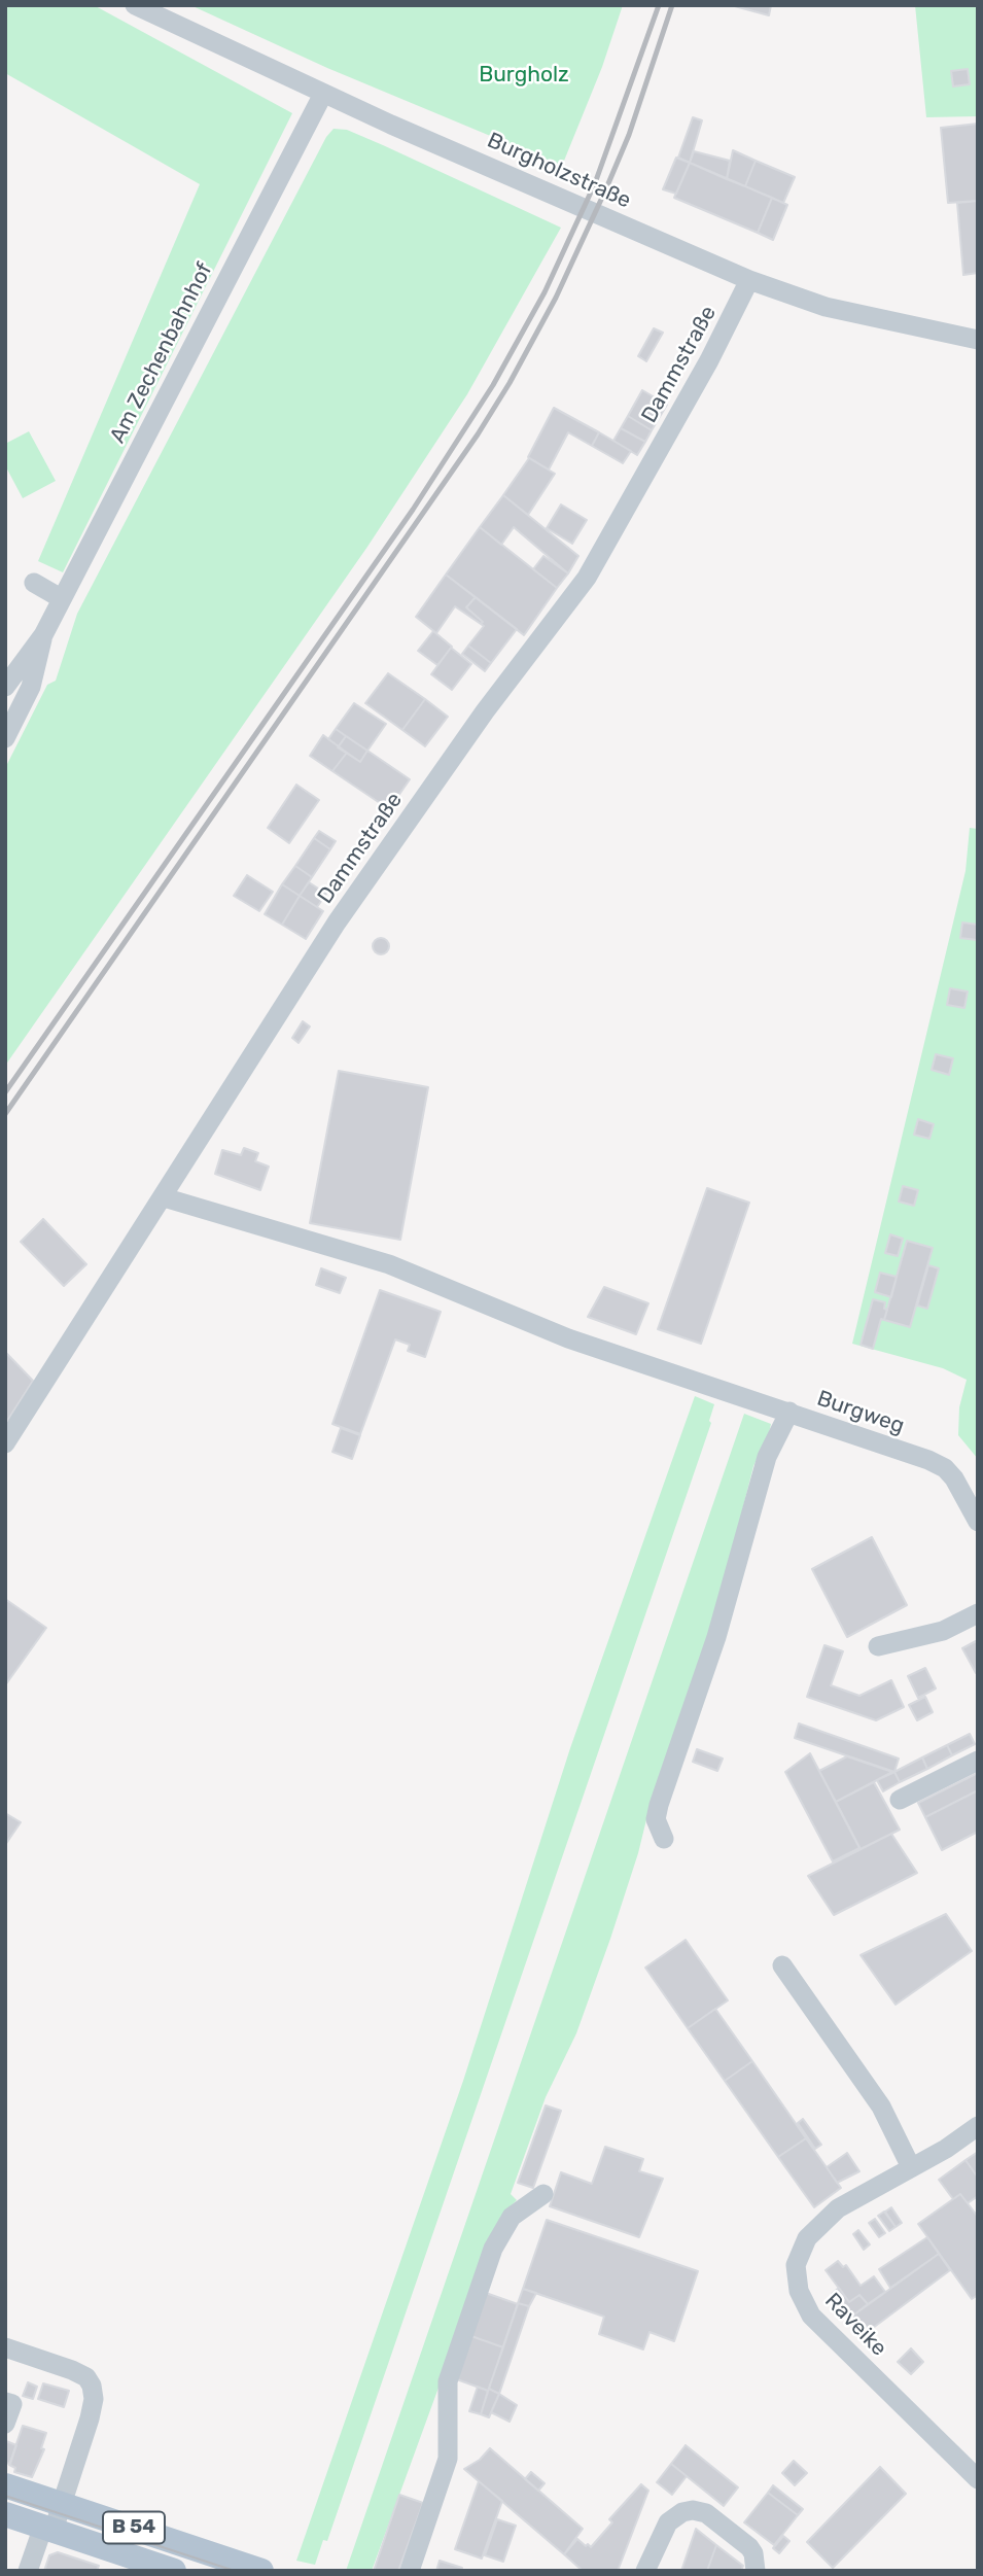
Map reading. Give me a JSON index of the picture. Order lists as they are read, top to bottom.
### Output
{
  "streets": {
    "main road": ["B 54"],
    "street": [
      "Burgholzstraße",
      "Am Zechenbahnhof",
      "Dammstraße",
      "Burgweg",
      "Raveike"
    ]
  },
  "crossings": [
    ["Burgholzstraße", "Am Zechenbahnhof"],
    ["Burgholzstraße", "Dammstraße"],
    ["Dammstraße", "Burgweg"]
  ],
  "parks": ["Burgholz"]
}
